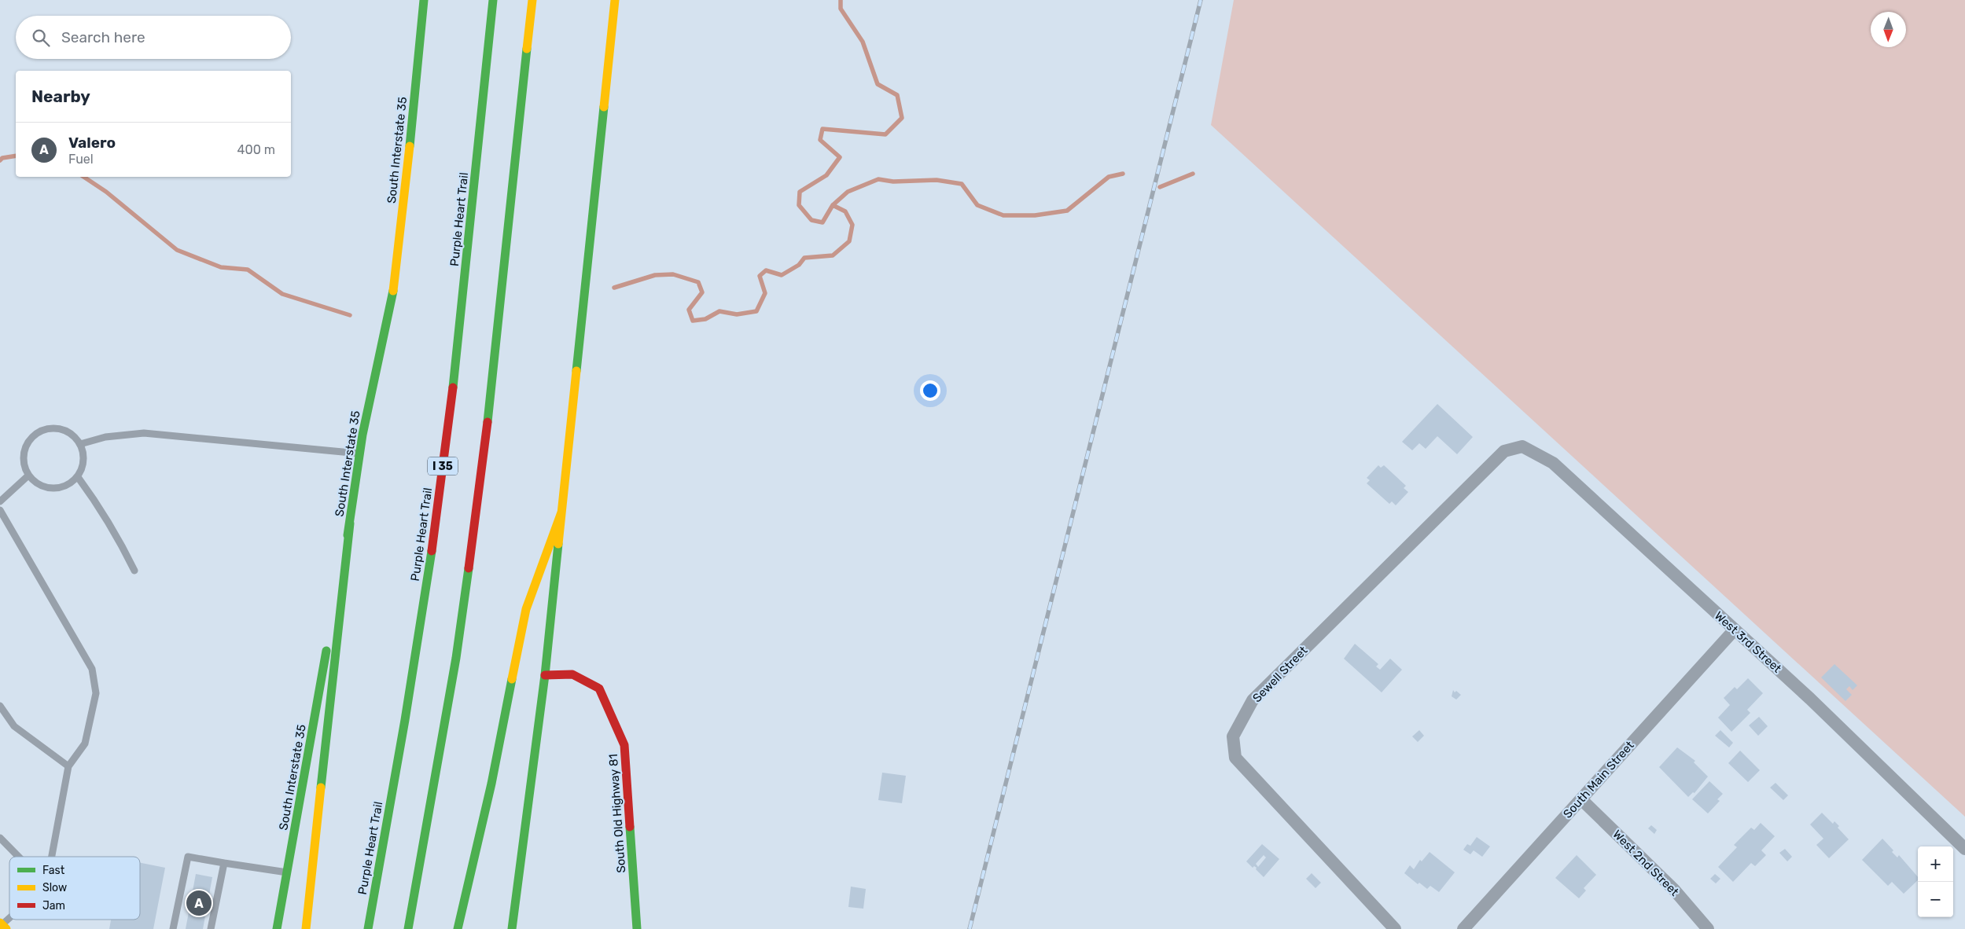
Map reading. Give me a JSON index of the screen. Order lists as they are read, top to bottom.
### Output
{
  "streets": {
    "main road": [
      "South Interstate 35",
      "Purple Heart Trail",
      "I 35",
      "South Old Highway 81"
    ],
    "street": [
      "West 3rd Street",
      "Sewell Street",
      "South Main Street",
      "West 2nd Street"
    ]
  },
  "crossings": [
    ["West 3rd Street", "Sewell Street"],
    ["West 3rd Street", "South Main Street"],
    ["South Main Street", "West 2nd Street"]
  ],
  "legend": ["Fast", "Slow", "Jam"],
  "north": "bottom",
  "page": {
    "search": "Search here",
    "heading": "Nearby",
    "list": [
      {
        "mark": "A",
        "name": "Valero",
        "note": "Fuel",
        "value": "400 m"
      }
    ],
    "map_buttons": ["+", "−"],
    "pins": "A"
  }
}
